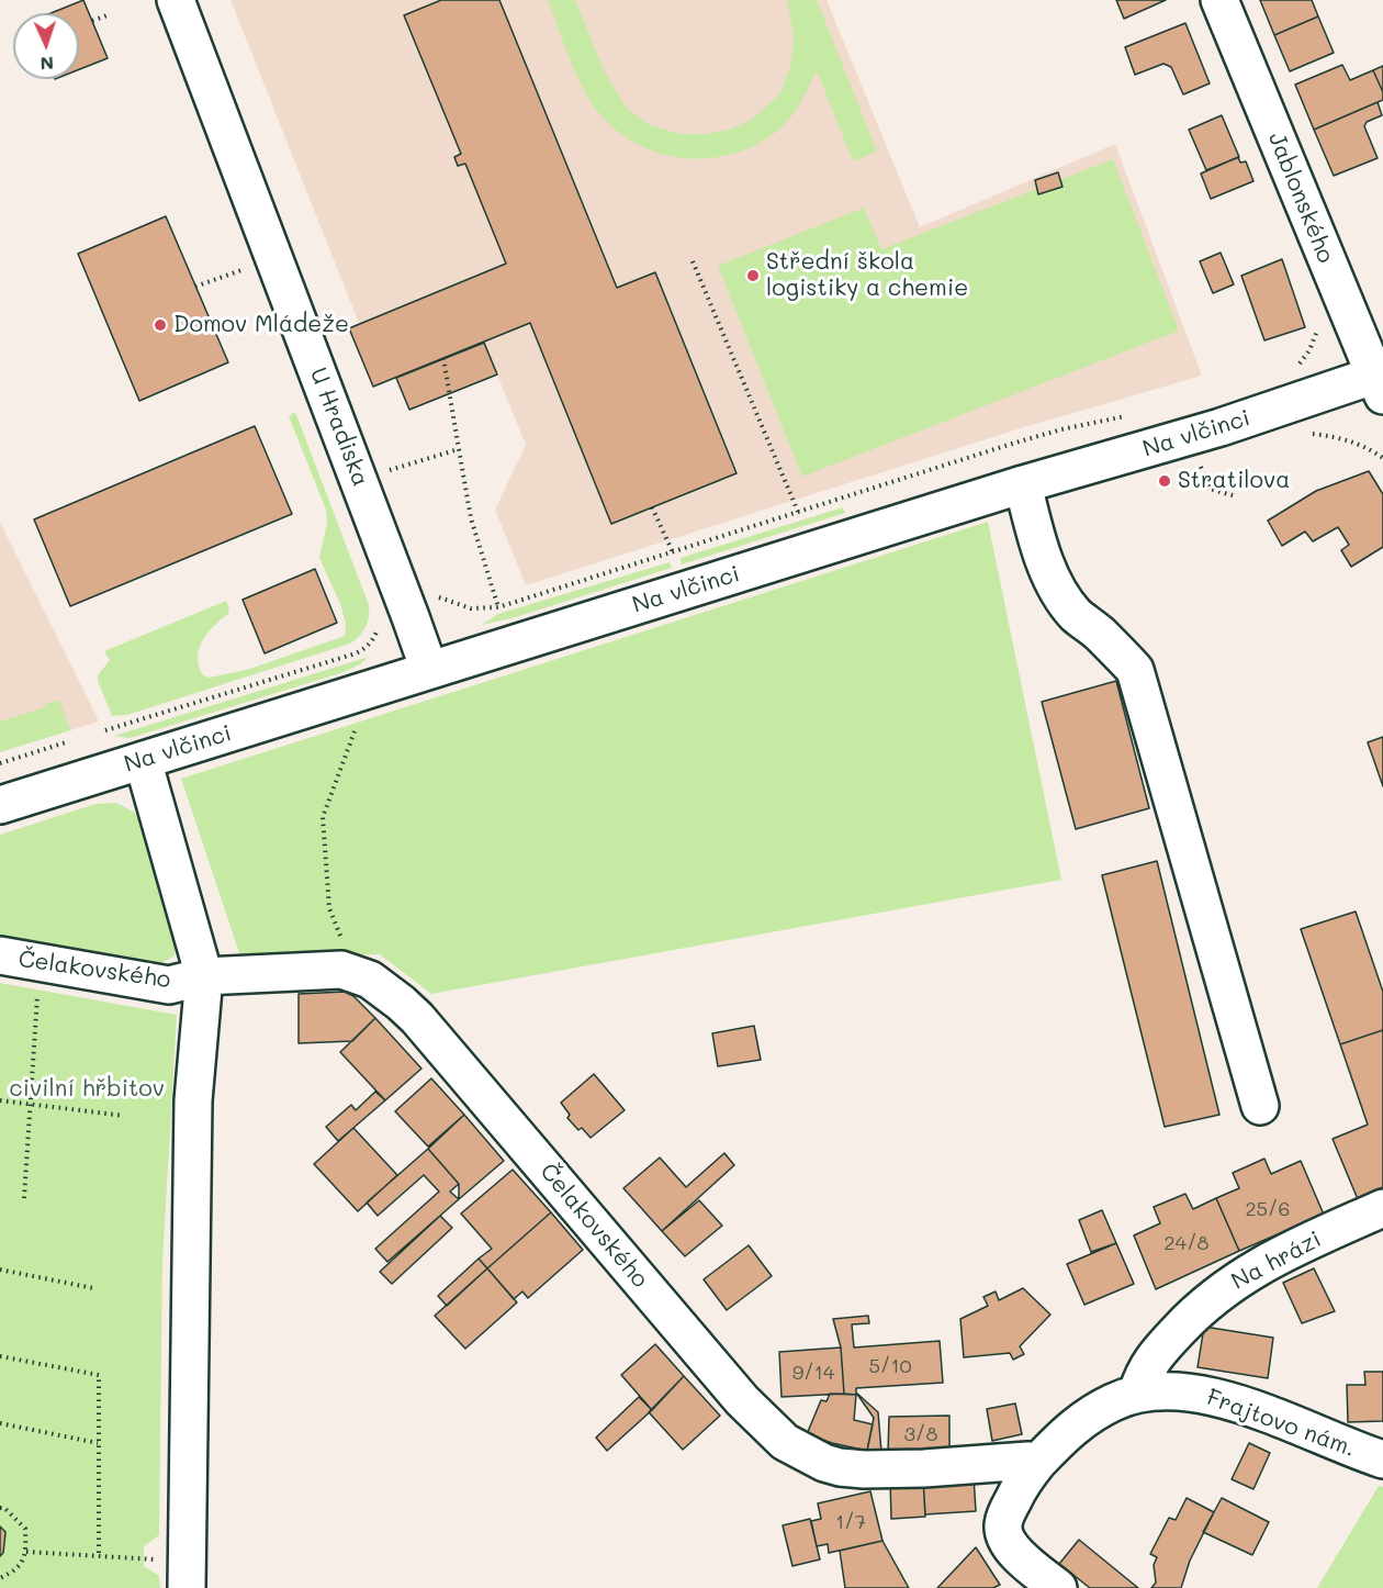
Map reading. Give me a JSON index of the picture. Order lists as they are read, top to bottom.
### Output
{
  "streets": {
    "street": [
      "Jablonského",
      "U Hradiska",
      "Na vlčinci",
      "Čelakovského",
      "Na hrázi",
      "Frajtovo nám."
    ]
  },
  "crossings": [
    ["Jablonského", "Na vlčinci"],
    ["U Hradiska", "Na vlčinci"],
    ["Na hrázi", "Frajtovo nám."]
  ],
  "parks": ["civilní hřbitov"],
  "places": ["Střední škola logistiky a chemie", "Domov Mládeže", "Stratilova"],
  "house_numbers": [
    "25/6",
    "24/8",
    "5/10",
    "9/14",
    "3/8",
    "1/7"
  ],
  "north": "bottom"
}
